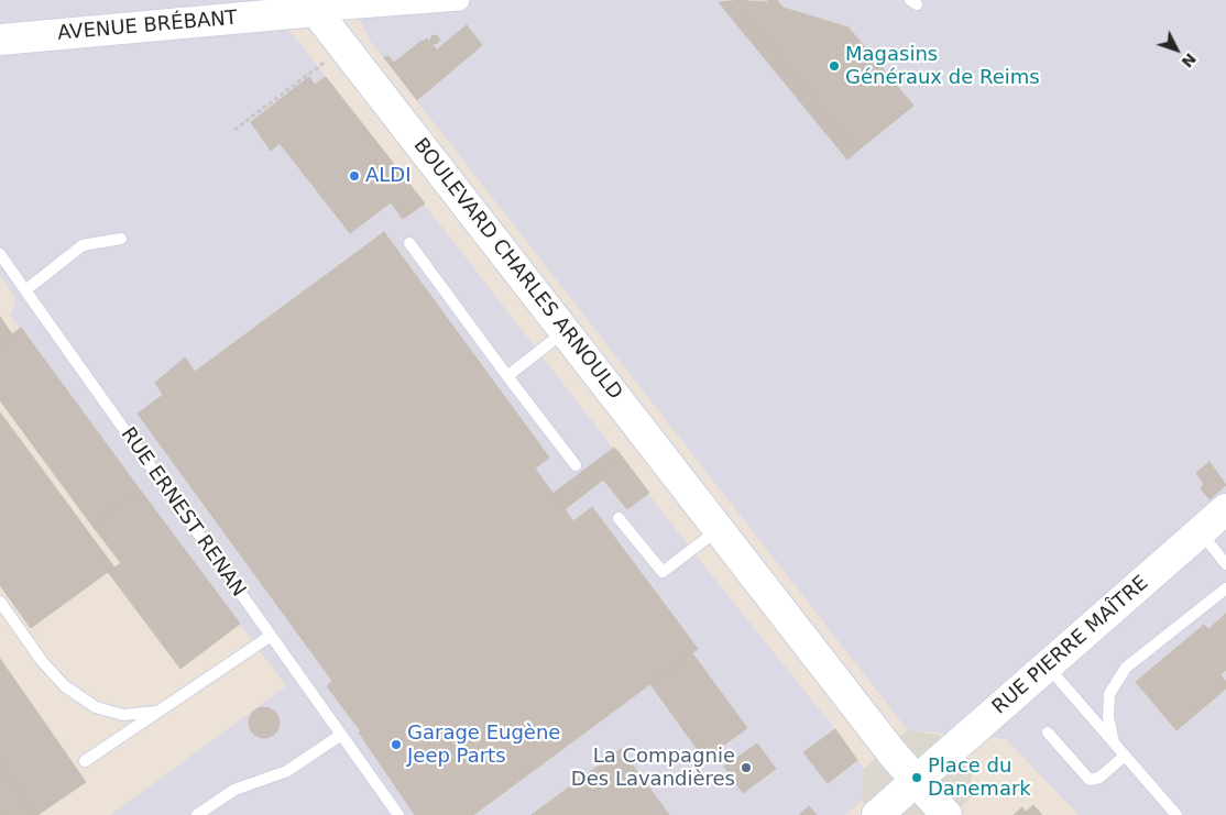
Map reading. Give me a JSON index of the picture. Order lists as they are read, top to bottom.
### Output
{
  "streets": {
    "main road": ["AVENUE BRÉBANT", "BOULEVARD CHARLES ARNOULD", "RUE PIERRE MAÎTRE"],
    "lane": ["RUE ERNEST RENAN"]
  },
  "crossings": [
    ["AVENUE BRÉBANT", "BOULEVARD CHARLES ARNOULD"],
    ["BOULEVARD CHARLES ARNOULD", "RUE PIERRE MAÎTRE"]
  ],
  "places": [
    "Magasins Généraux de Reims",
    "ALDI",
    "Garage Eugène Jeep Parts",
    "La Compagnie Des Lavandières",
    "Place du Danemark"
  ],
  "north": "bottom right"
}
